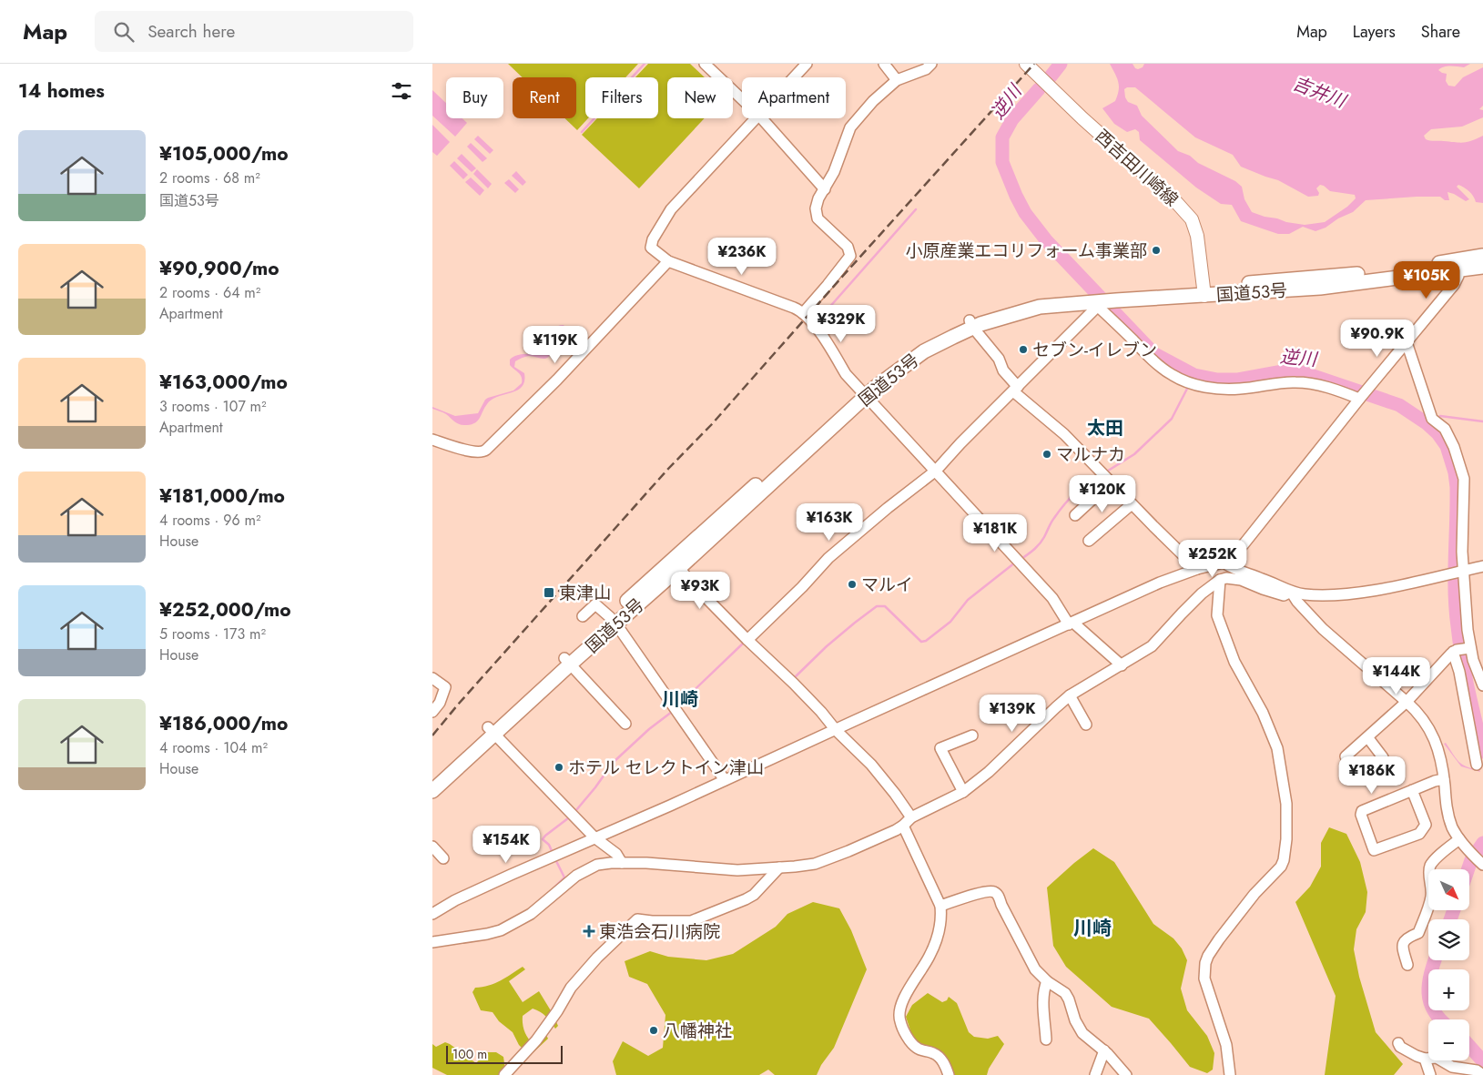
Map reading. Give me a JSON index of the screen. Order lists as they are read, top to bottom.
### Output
{
  "streets": {
    "highway": ["国道53号"],
    "main road": ["西吉田川崎線"]
  },
  "crossings": [
    ["西吉田川崎線", "国道53号"]
  ],
  "districts": ["太田", "川崎", "川崎"],
  "water": ["吉井川", "逆川"],
  "places": {
    "other": [
      "小原産業エコリフォーム事業部",
      "セブン-イレブン",
      "マルナカ",
      "マルイ",
      "ホテル セレクトイン津山",
      "八幡神社"
    ],
    "transit": ["東津山"],
    "health": ["東浩会石川病院"]
  },
  "scale_bar": "100 m",
  "north": "bottom right",
  "page": {
    "header": "Map",
    "search": "Search here",
    "nav": ["Map", "Layers", "Share"],
    "heading": "14 homes",
    "chip": [
      "Buy",
      "Rent",
      "Filters",
      "New",
      "Apartment"
    ],
    "list": [
      {
        "name": "¥105,000/mo",
        "note": "2 rooms · 68 m² · 国道53号"
      },
      {
        "name": "¥90,900/mo",
        "note": "2 rooms · 64 m² · Apartment"
      },
      {
        "name": "¥163,000/mo",
        "note": "3 rooms · 107 m² · Apartment"
      },
      {
        "name": "¥181,000/mo",
        "note": "4 rooms · 96 m² · House"
      },
      {
        "name": "¥252,000/mo",
        "note": "5 rooms · 173 m² · House"
      },
      {
        "name": "¥186,000/mo",
        "note": "4 rooms · 104 m² · House"
      }
    ],
    "price": [
      "¥236K",
      "¥105K",
      "¥329K",
      "¥90.9K",
      "¥119K",
      "¥120K",
      "¥163K",
      "¥181K",
      "¥252K",
      "¥93K",
      "¥144K",
      "¥139K",
      "¥186K",
      "¥154K"
    ],
    "map_buttons": ["+", "−"],
    "scale": "100 m"
  }
}
